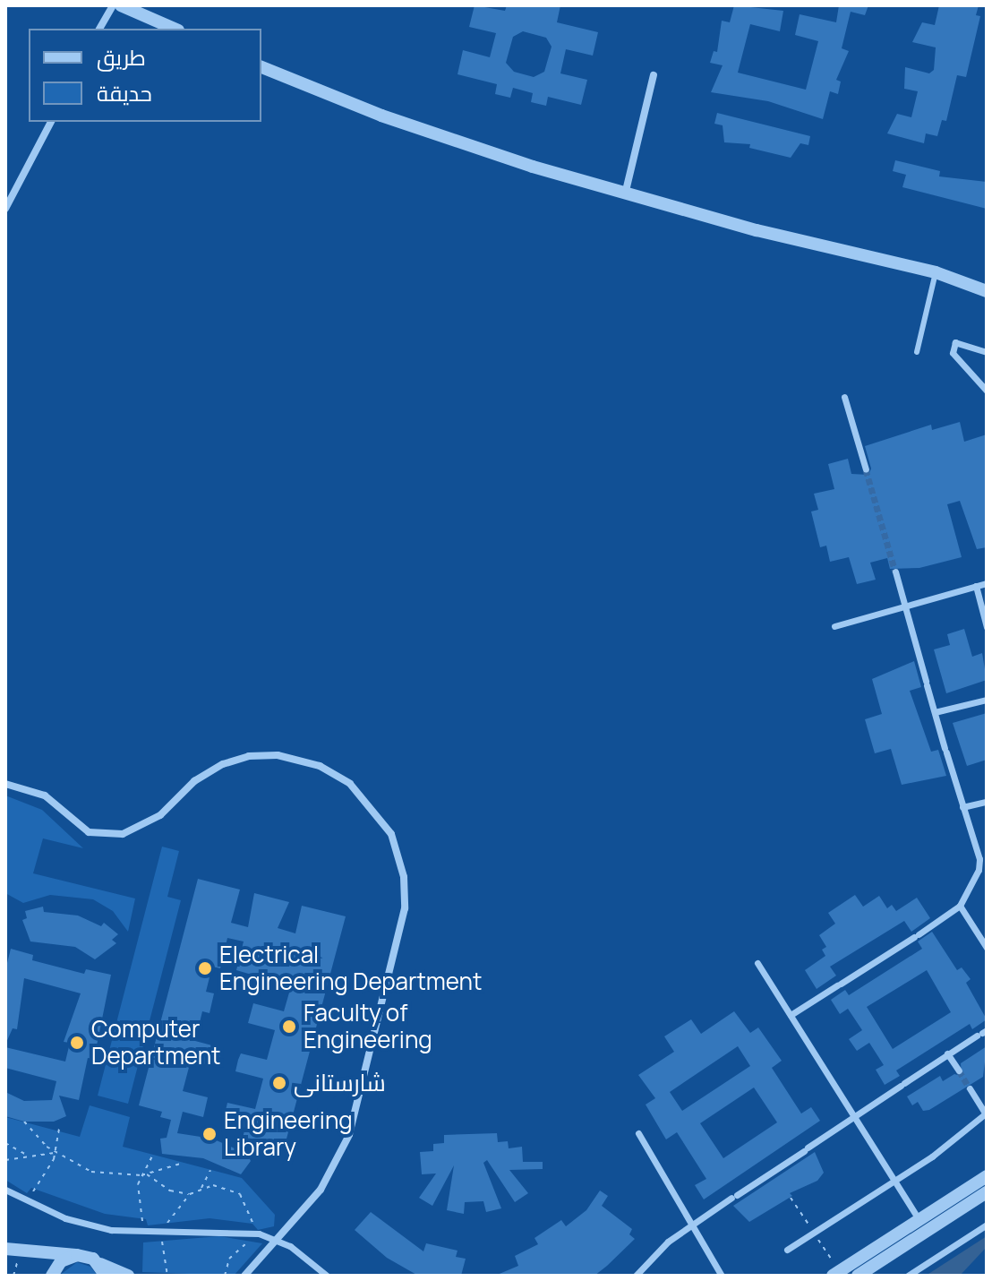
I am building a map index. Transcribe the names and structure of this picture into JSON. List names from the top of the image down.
{
  "places": [
    "Electrical Engineering Department",
    "Faculty of Engineering",
    "Computer Department",
    "شارستانی",
    "Engineering Library"
  ],
  "legend": ["طريق", "حديقة"]
}
